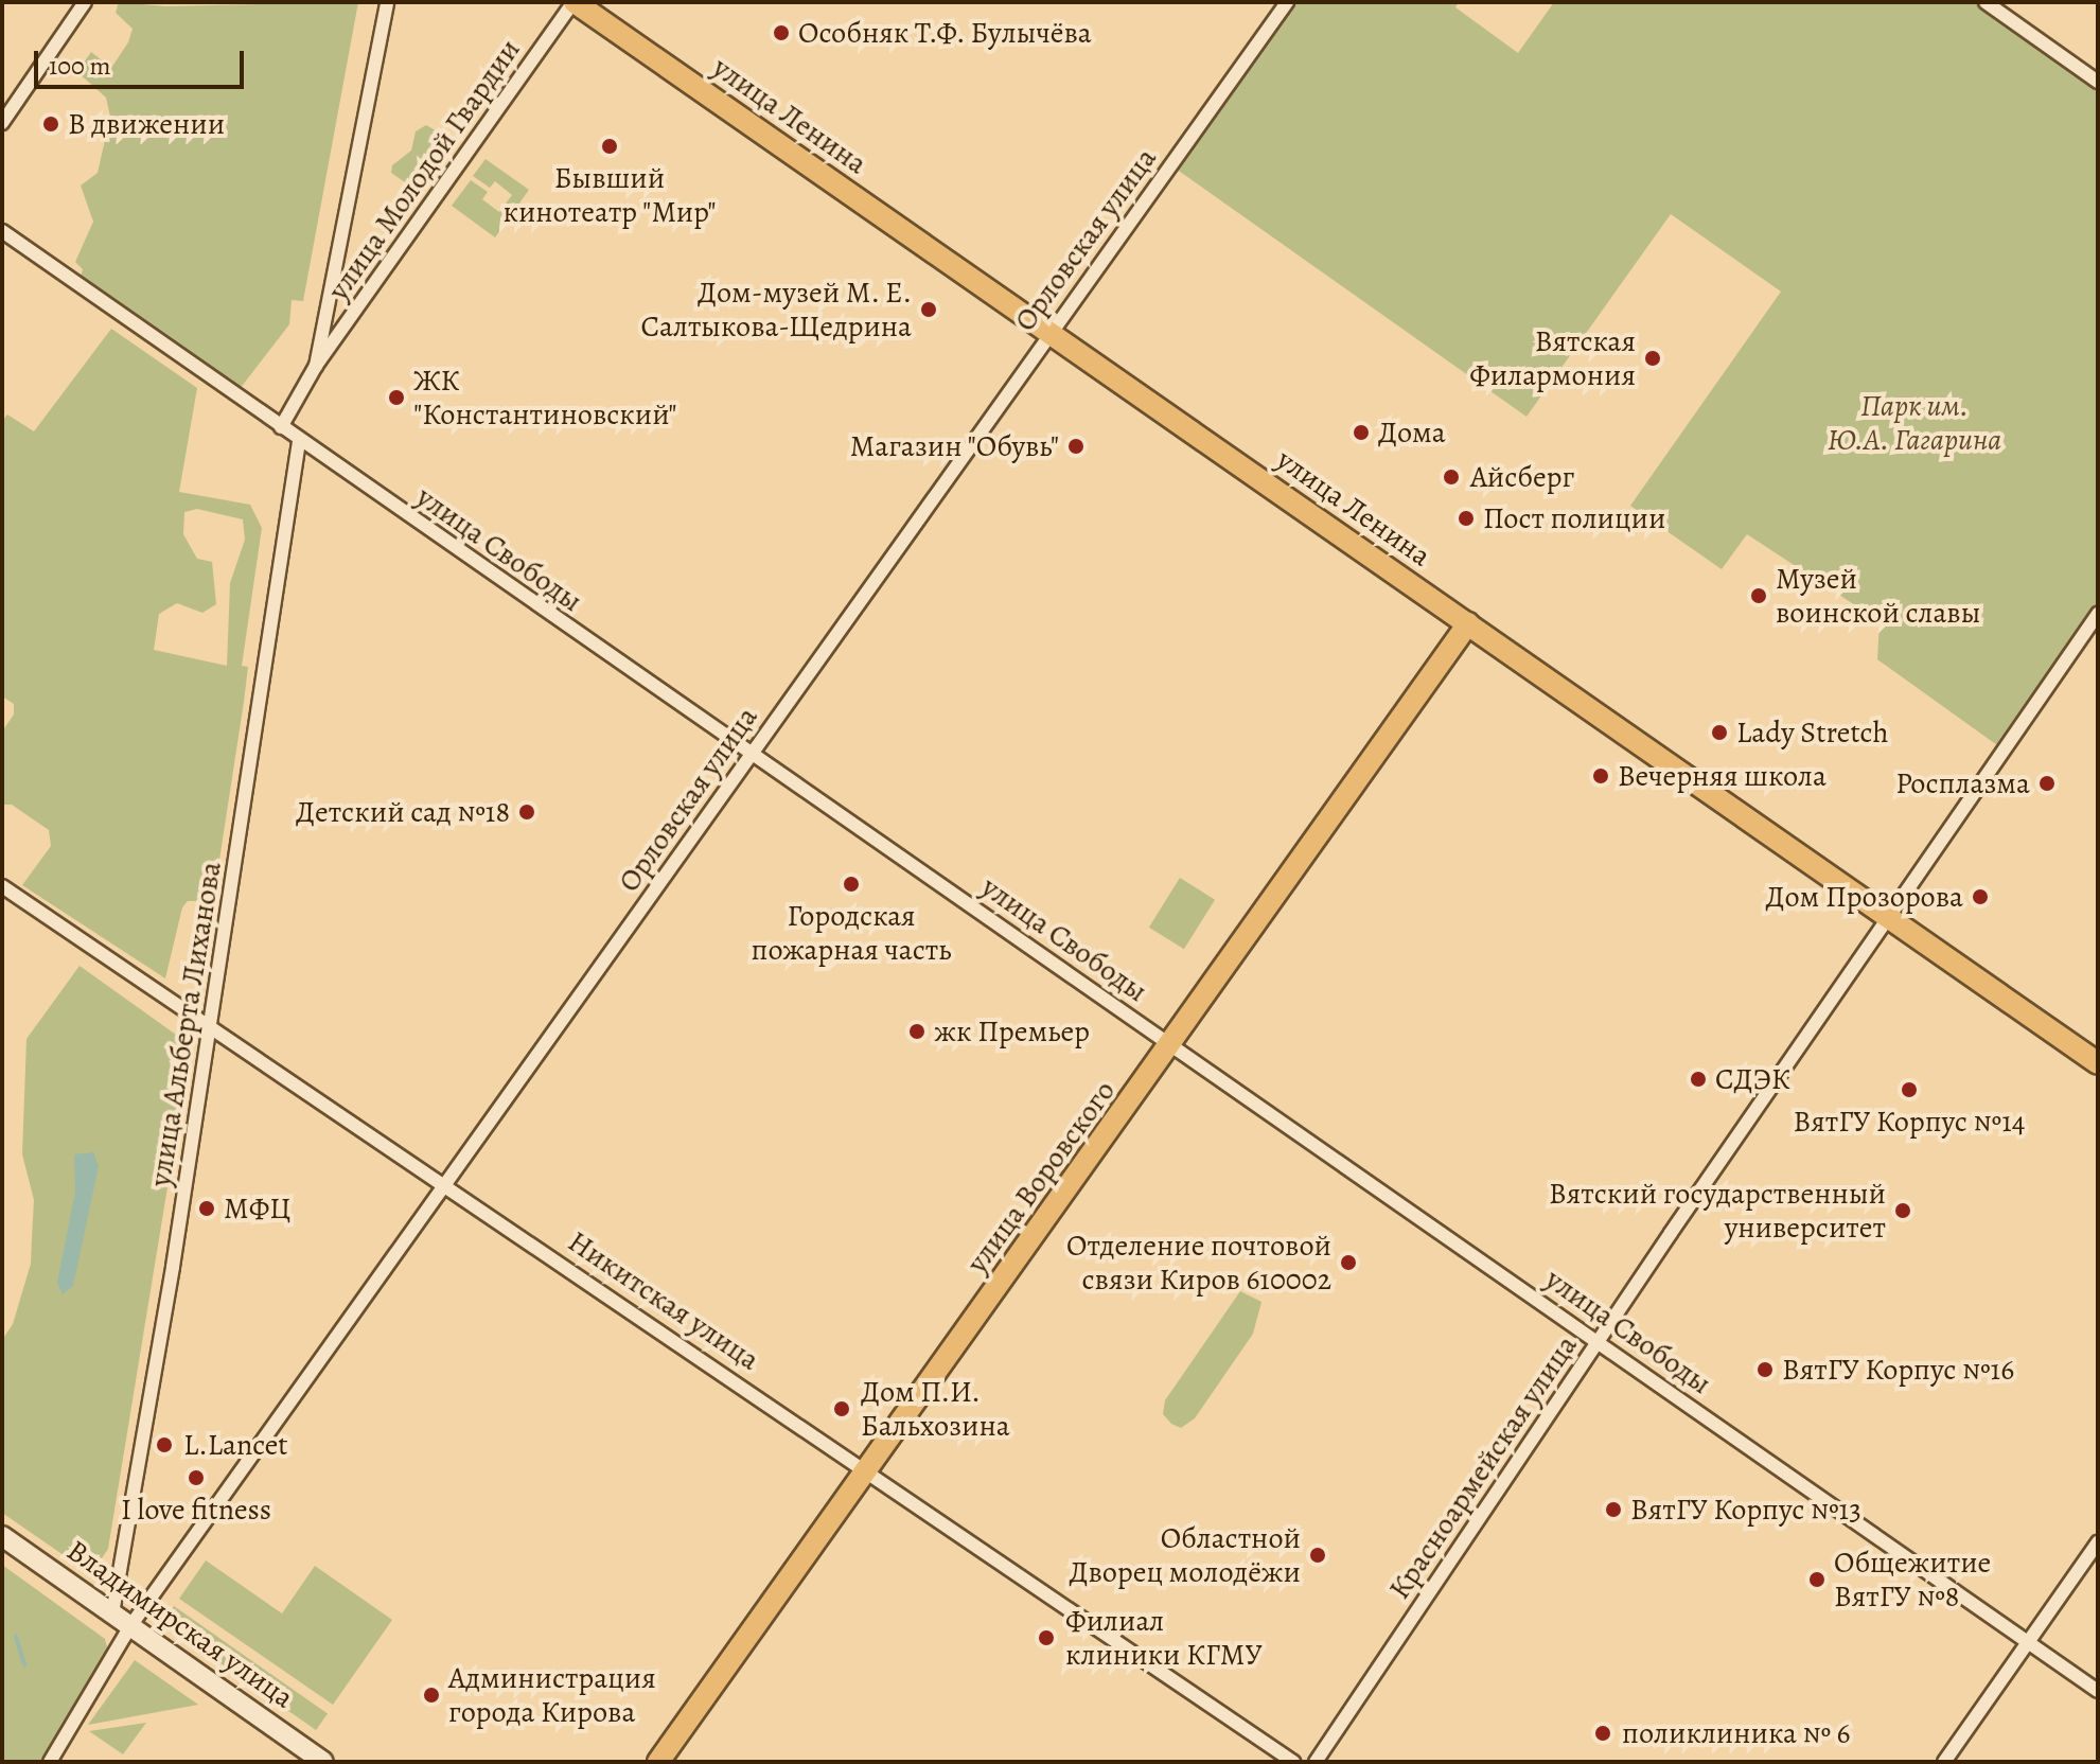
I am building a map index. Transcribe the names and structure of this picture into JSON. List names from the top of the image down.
{
  "streets": {
    "main road": ["улица Ленина", "улица Воровского", "Владимирская улица"],
    "street": [
      "улица Молодой Гвардии",
      "Орловская улица",
      "улица Свободы",
      "улица Альберта Лиханова",
      "Никитская улица",
      "Красноармейская улица"
    ]
  },
  "crossings": [
    ["улица Ленина", "улица Молодой Гвардии"],
    ["улица Ленина", "Орловская улица"],
    ["улица Ленина", "улица Воровского"],
    ["улица Ленина", "Красноармейская улица"],
    ["Орловская улица", "улица Свободы"],
    ["Орловская улица", "Никитская улица"],
    ["Орловская улица", "Владимирская улица"],
    ["улица Свободы", "улица Альберта Лиханова"],
    ["улица Свободы", "улица Воровского"],
    ["улица Свободы", "Красноармейская улица"],
    ["улица Альберта Лиханова", "Никитская улица"],
    ["улица Альберта Лиханова", "Владимирская улица"],
    ["улица Воровского", "Никитская улица"]
  ],
  "parks": ["Парк им. Ю.А. Гагарина"],
  "places": [
    "Особняк Т.Ф. Булычёва",
    "В движении",
    "Бывший кинотеатр \"Мир\"",
    "Дом-музей М. Е. Салтыкова-Щедрина",
    "Вятская Филармония",
    "ЖК \"Константиновский\"",
    "Дома",
    "Магазин \"Обувь\"",
    "Айсберг",
    "Пост полиции",
    "Музей воинской славы",
    "Lady Stretch",
    "Вечерняя школа",
    "Росплазма",
    "Детский сад №18",
    "Городская пожарная часть",
    "Дом Прозорова",
    "жк Премьер",
    "СДЭК",
    "ВятГУ Корпус №14",
    "МФЦ",
    "Вятский государственный университет",
    "Отделение почтовой связи Киров 610002",
    "ВятГУ Корпус №16",
    "Дом П.И. Бальхозина",
    "L.Lancet",
    "I love fitness",
    "ВятГУ Корпус №13",
    "Областной Дворец молодёжи",
    "Общежитие ВятГУ №8",
    "Филиал клиники КГМУ",
    "Администрация города Кирова",
    "поликлиника № 6"
  ],
  "scale_bar": "100 m"
}
